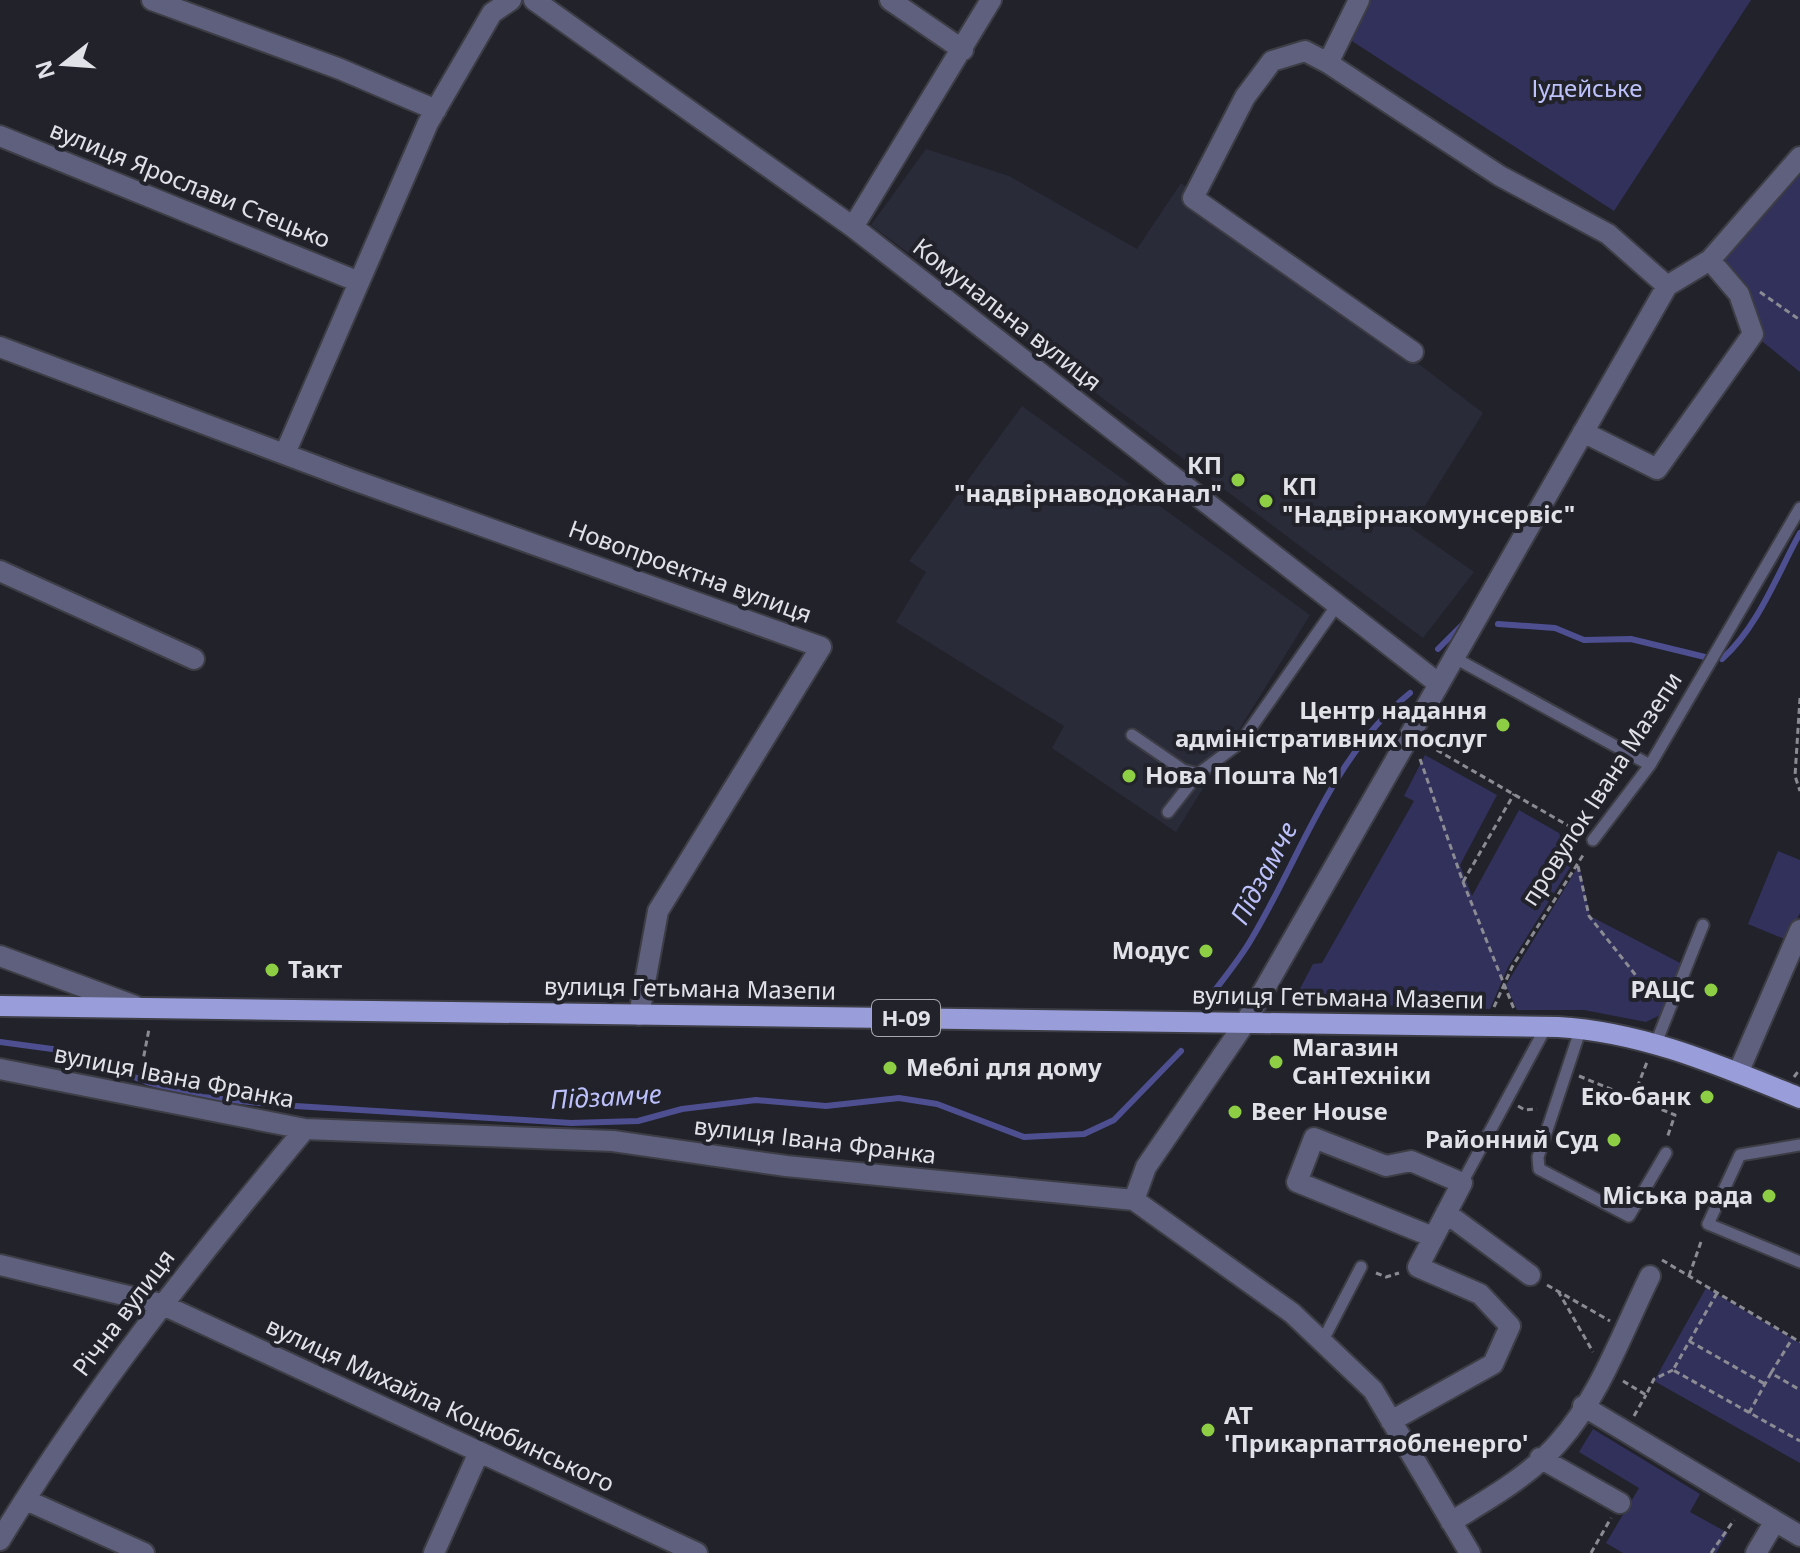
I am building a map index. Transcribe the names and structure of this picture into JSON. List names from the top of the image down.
{
  "streets": {
    "main road": ["вулиця Гетьмана Мазепи", "Н-09"],
    "street": [
      "вулиця Ярослави Стецько",
      "Комунальна вулиця",
      "Новопроектна вулиця",
      "вулиця Івана Франка",
      "Річна вулиця",
      "вулиця Михайла Коцюбинського"
    ],
    "lane": ["провулок Івана Мазепи"]
  },
  "crossings": [
    ["Новопроектна вулиця", "вулиця Гетьмана Мазепи"],
    ["вулиця Івана Франка", "Річна вулиця"],
    ["Річна вулиця", "вулиця Михайла Коцюбинського"]
  ],
  "water": ["Підзамче"],
  "parks": ["Іудейське"],
  "places": [
    "КП \"надвірнаводоканал\"",
    "КП \"Надвірнакомунсервіс\"",
    "Центр надання адміністративних послуг",
    "Нова Пошта №1",
    "Модус",
    "Такт",
    "РАЦС",
    "Магазин СанТехніки",
    "Меблі для дому",
    "Еко-банк",
    "Beer House",
    "Районний Суд",
    "Міська рада",
    "АТ 'Прикарпаттяобленерго'"
  ],
  "north": "left"
}
